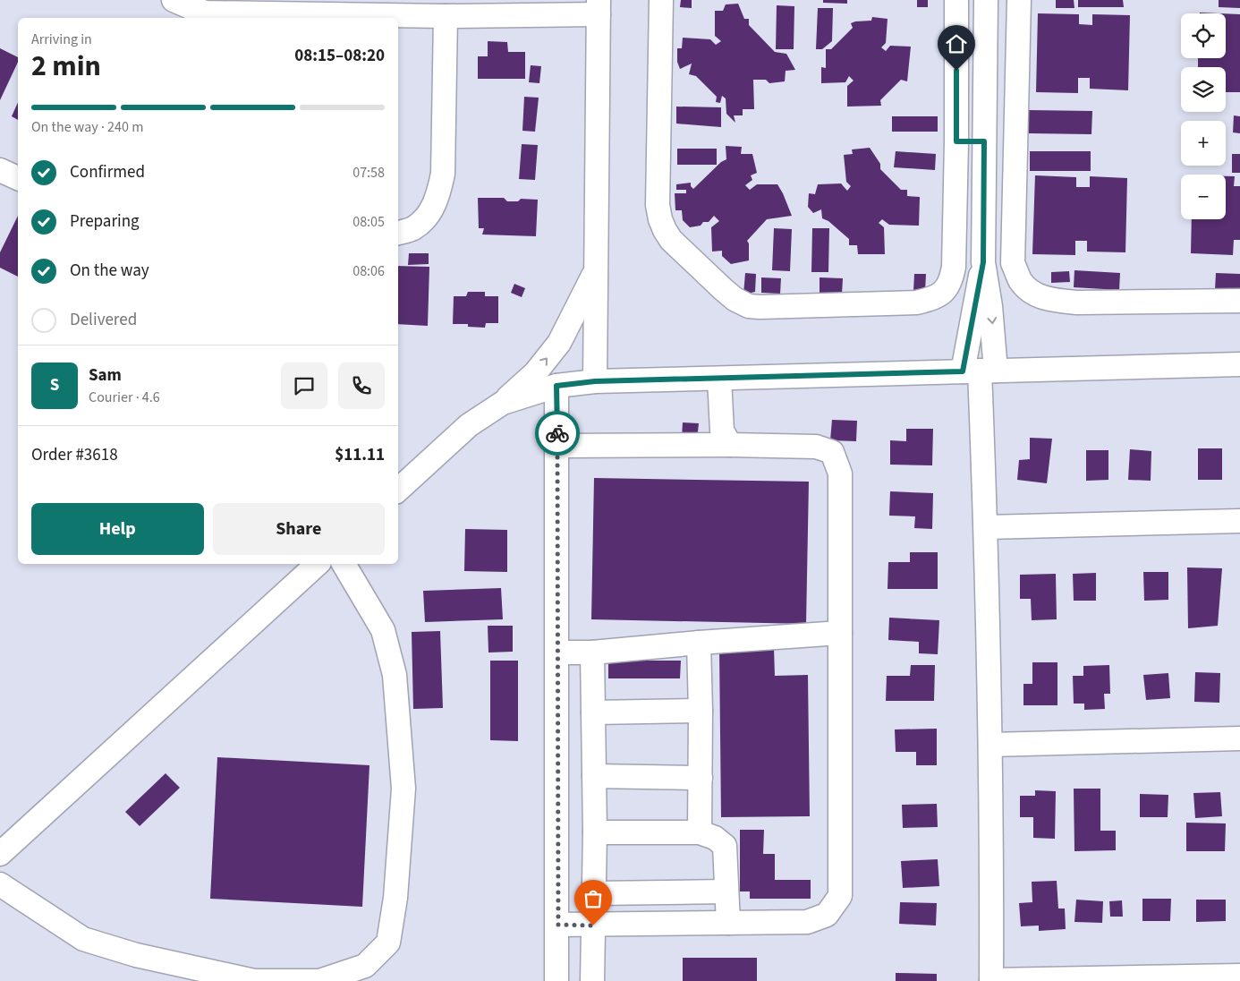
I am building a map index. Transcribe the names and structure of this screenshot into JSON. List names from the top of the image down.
{
  "page": {
    "map_buttons": ["+", "−"],
    "heading": ["2 min", "Arriving in", "08:15–08:20"],
    "panel": [
      "Sam",
      "Courier · 4.6",
      "Order #3618",
      "$11.11"
    ],
    "bar": "On the way · 240 m",
    "list": [
      ["Confirmed", "07:58"],
      ["Preparing", "08:05"],
      ["On the way", "08:06"],
      "Delivered"
    ],
    "round": "S",
    "buttons": ["Help", "Share"]
  }
}
